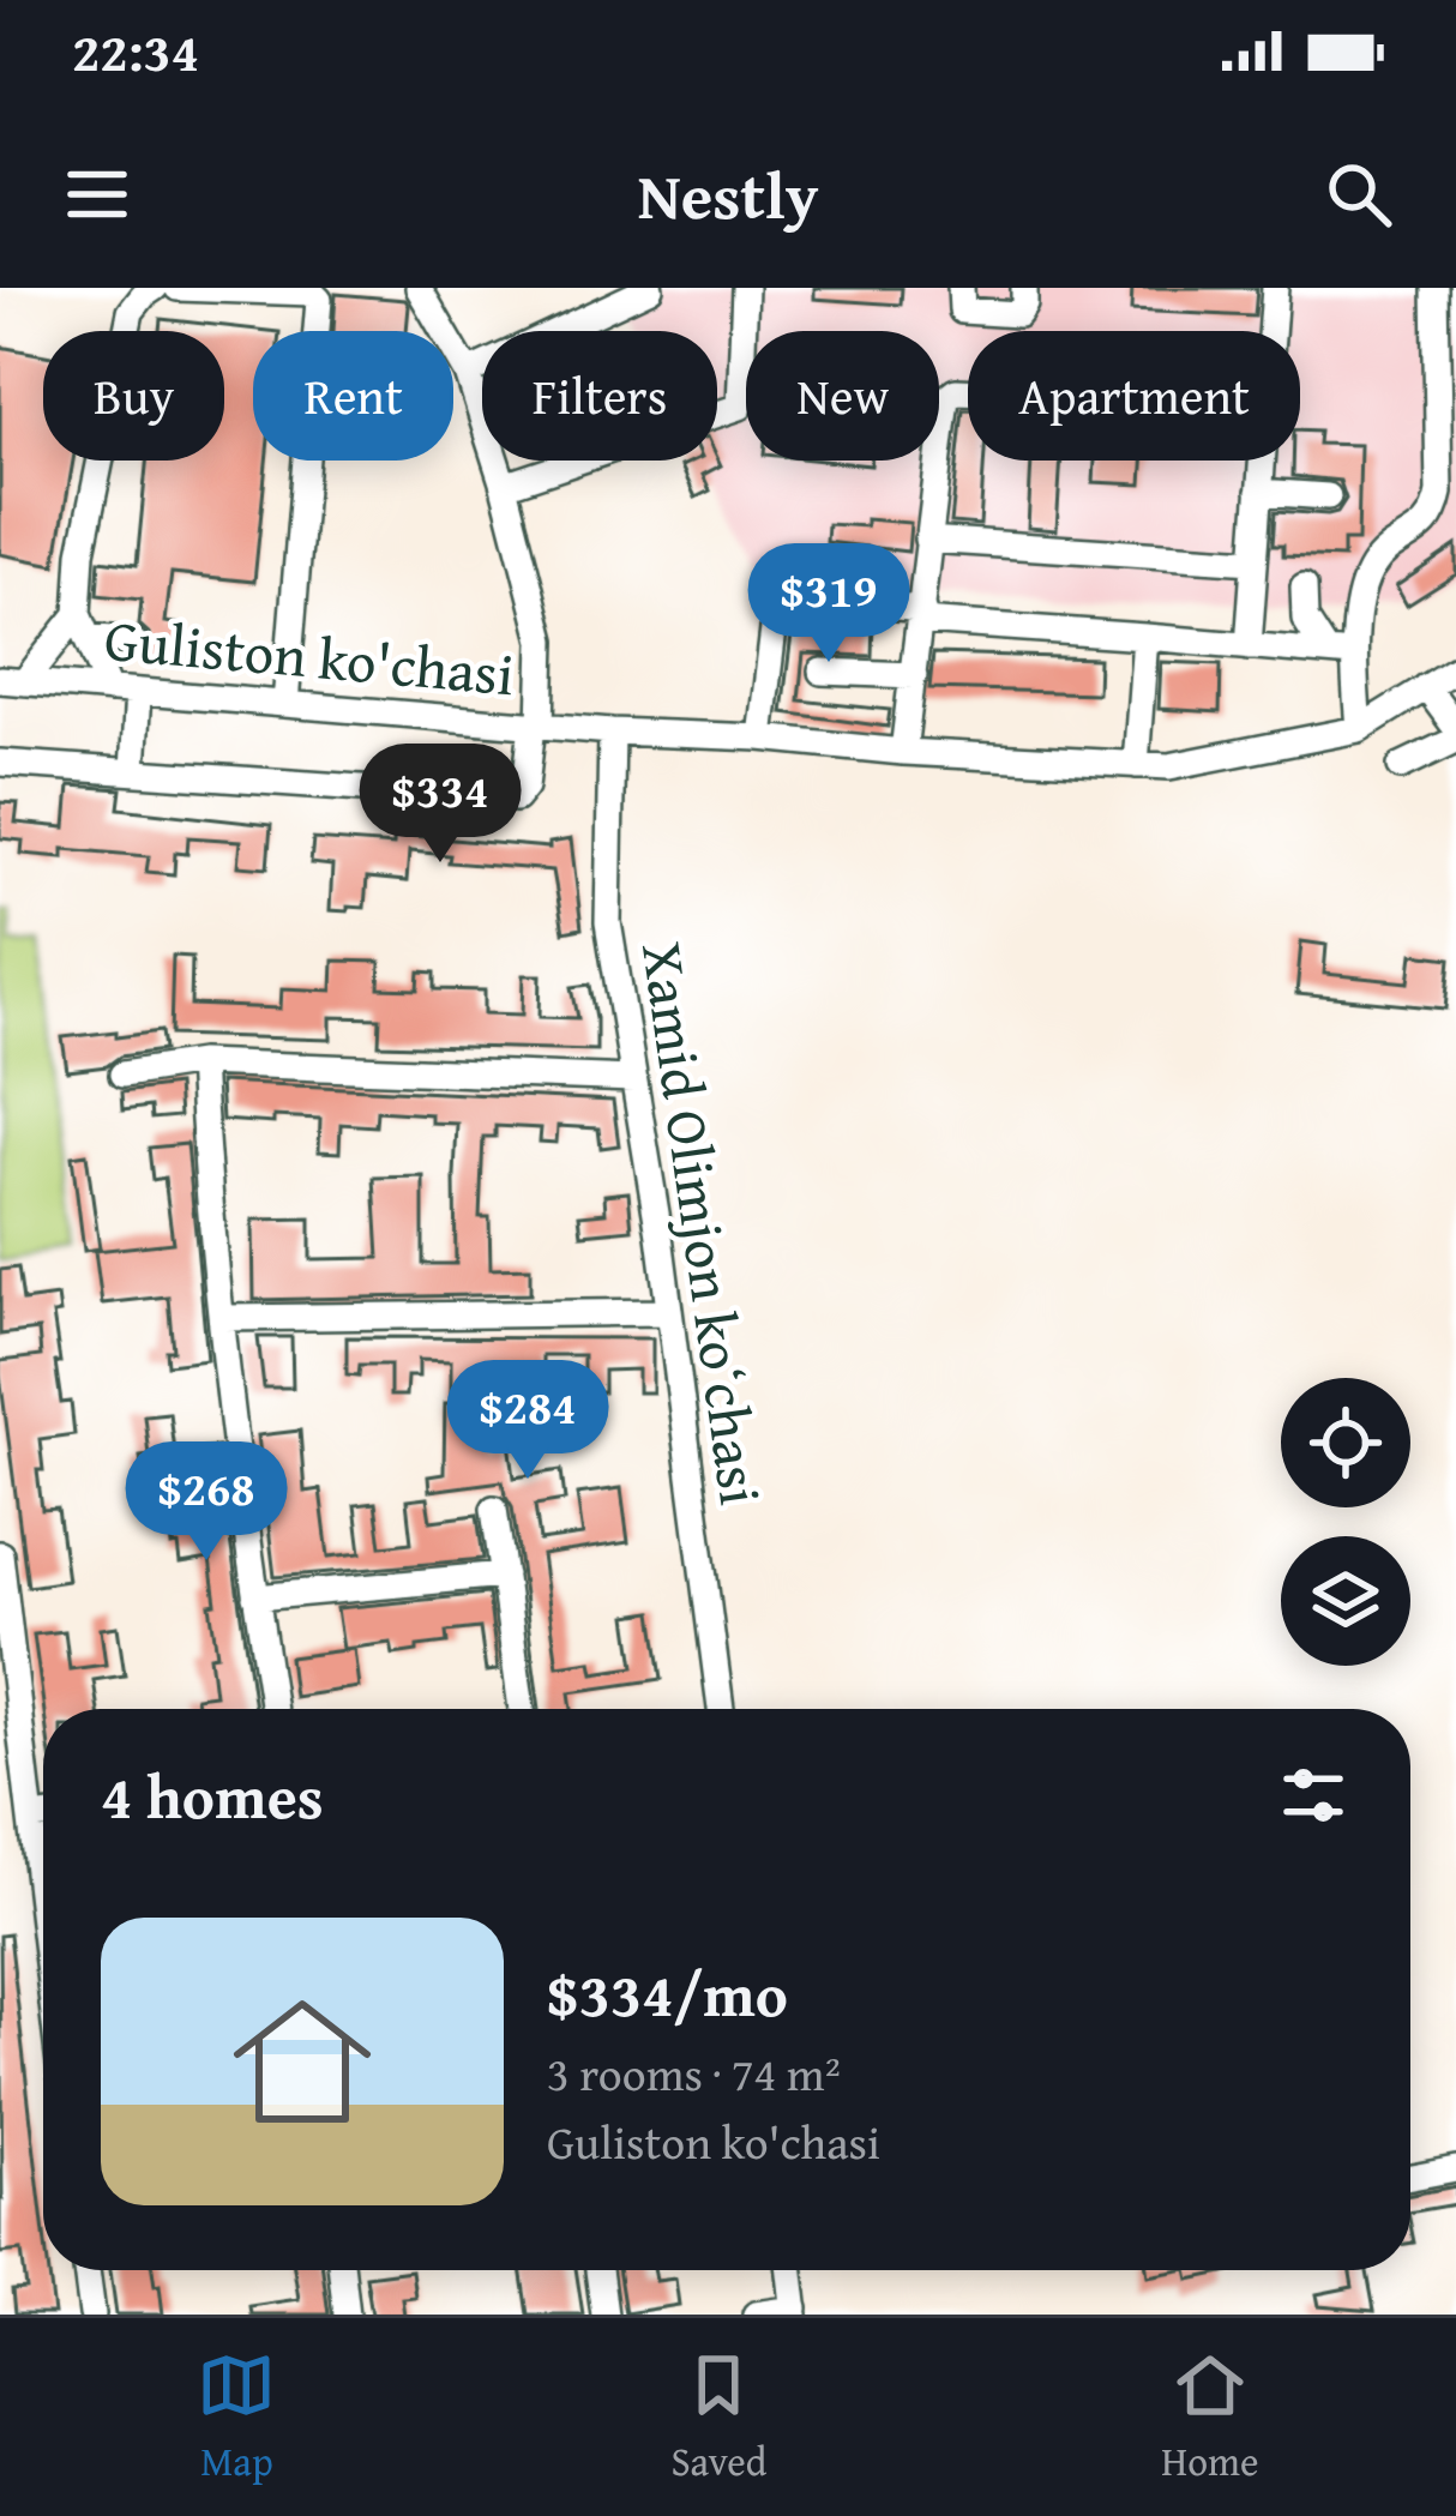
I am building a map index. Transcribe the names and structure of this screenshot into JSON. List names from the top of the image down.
{
  "streets": {
    "street": ["Guliston ko'chasi", "Xamid Olimjon koʻchasi"]
  },
  "crossings": [
    ["Guliston ko'chasi", "Xamid Olimjon koʻchasi"]
  ],
  "page": {
    "status": "22:34",
    "header": "Nestly",
    "chip": [
      "Buy",
      "Rent",
      "Filters",
      "New",
      "Apartment"
    ],
    "price": [
      "$319",
      "$334",
      "$284",
      "$268"
    ],
    "heading": "4 homes",
    "list": [
      {
        "name": "$334/mo",
        "note": "3 rooms · 74 m² · Guliston ko'chasi"
      }
    ],
    "tabs": ["Map", "Saved", "Home"]
  }
}
